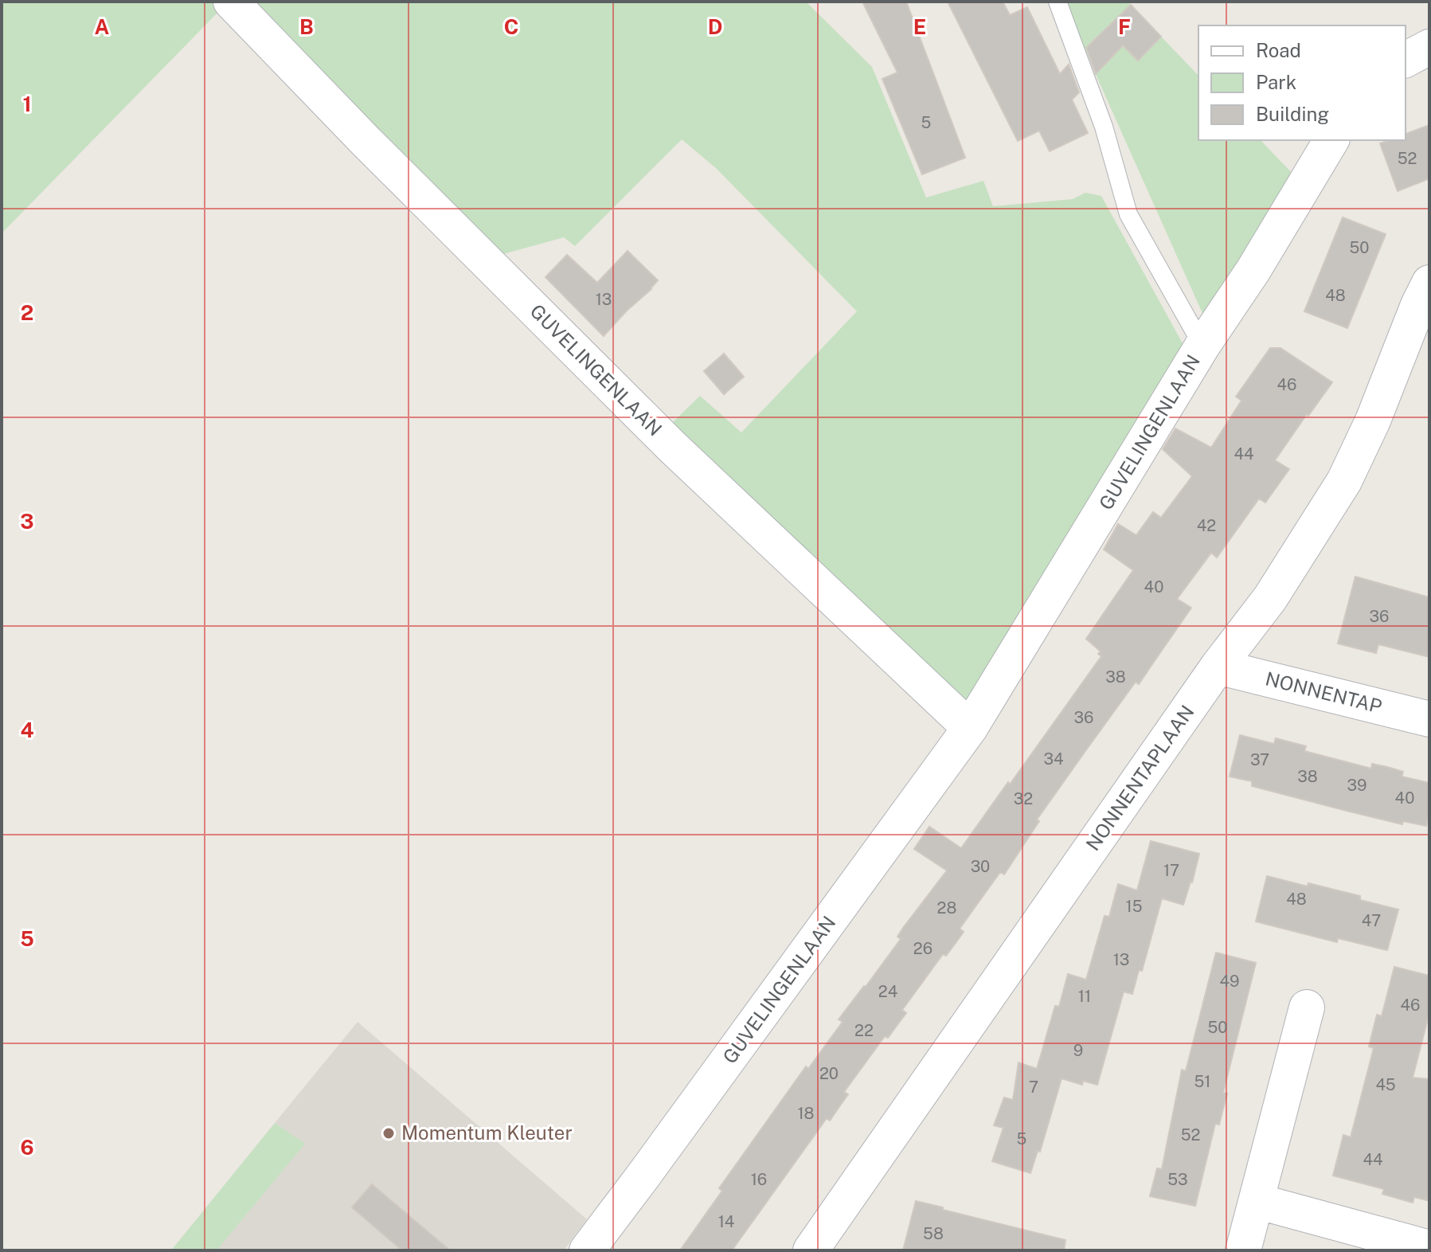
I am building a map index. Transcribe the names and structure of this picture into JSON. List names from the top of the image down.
{
  "streets": {
    "street": ["GUVELINGENLAAN", "NONNENTAP", "NONNENTAPLAAN"]
  },
  "crossings": [
    ["NONNENTAP", "NONNENTAPLAAN"]
  ],
  "places": ["Momentum Kleuter"],
  "house_numbers": [
    "5",
    "52",
    "50",
    "48",
    "13",
    "46",
    "44",
    "42",
    "40",
    "36",
    "38",
    "36",
    "34",
    "37",
    "38",
    "39",
    "40",
    "32",
    "30",
    "17",
    "48",
    "15",
    "28",
    "47",
    "26",
    "13",
    "49",
    "24",
    "11",
    "46",
    "50",
    "22",
    "9",
    "20",
    "51",
    "45",
    "7",
    "18",
    "52",
    "5",
    "44",
    "16",
    "53",
    "14",
    "58"
  ],
  "legend": ["Road", "Park", "Building"],
  "grid": {
    "columns": [
      "A",
      "B",
      "C",
      "D",
      "E",
      "F"
    ],
    "rows": [
      "1",
      "2",
      "3",
      "4",
      "5",
      "6"
    ]
  }
}
